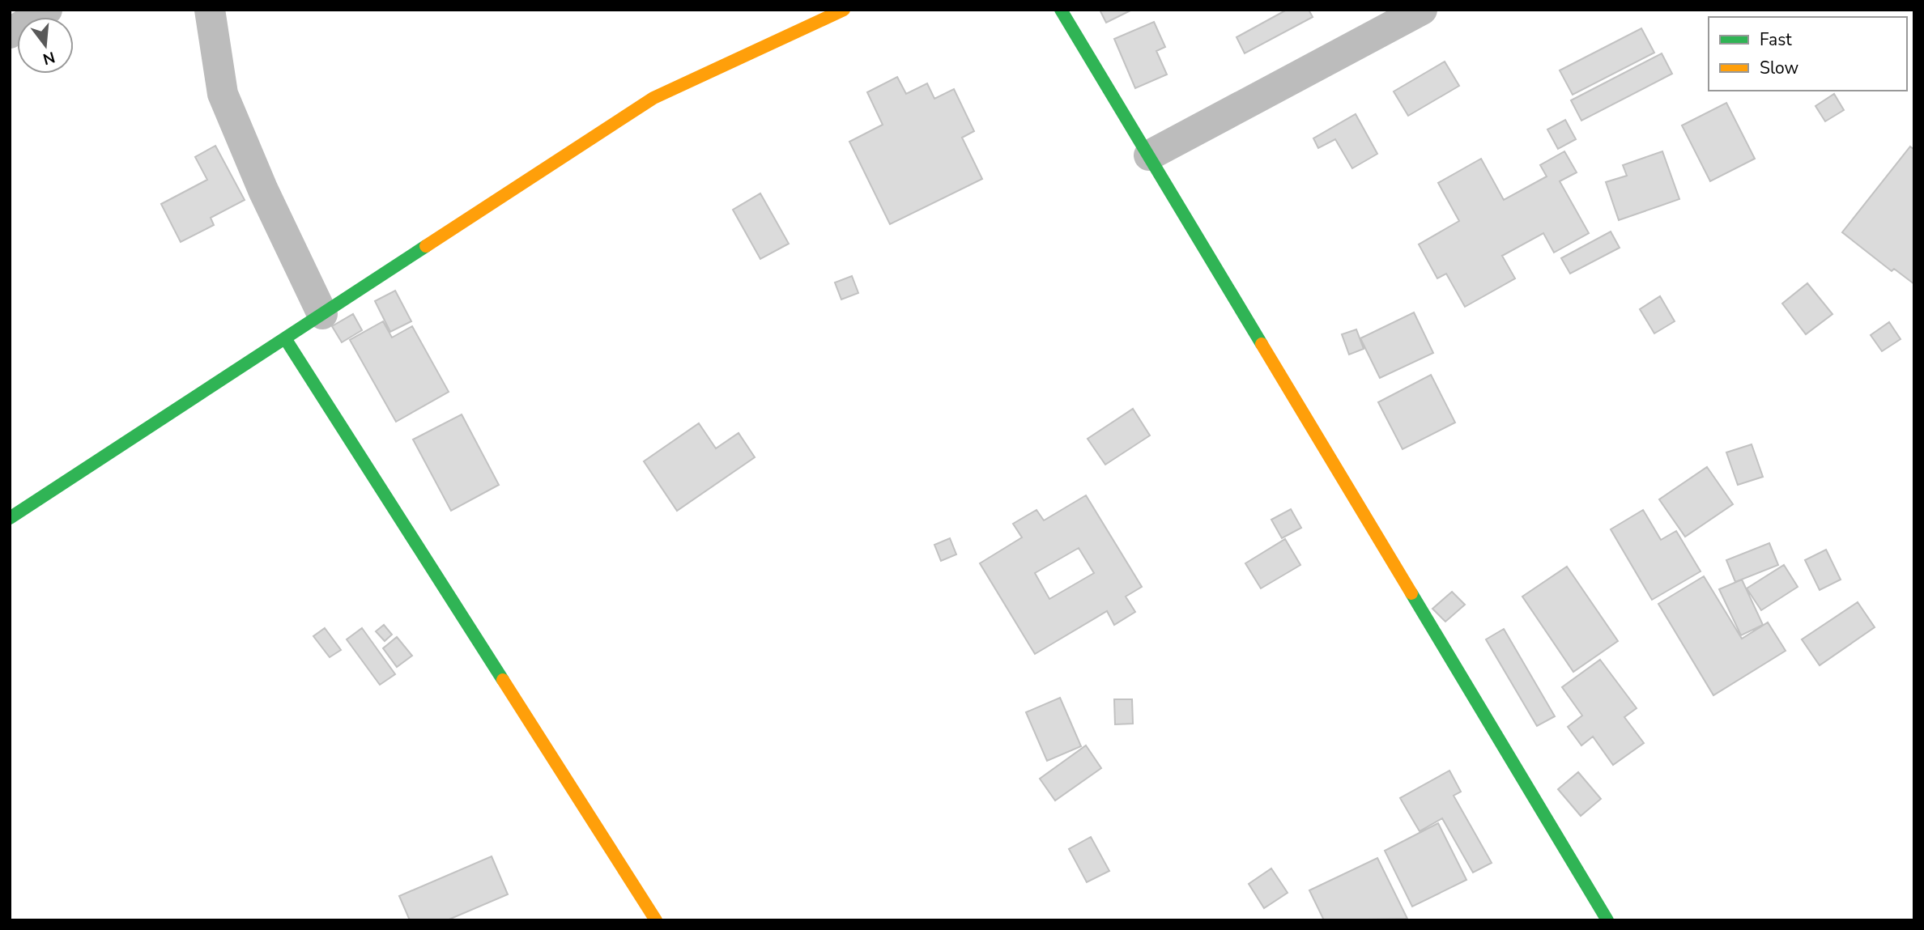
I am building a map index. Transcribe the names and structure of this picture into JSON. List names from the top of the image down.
{
  "legend": ["Fast", "Slow"],
  "north": "bottom"
}
